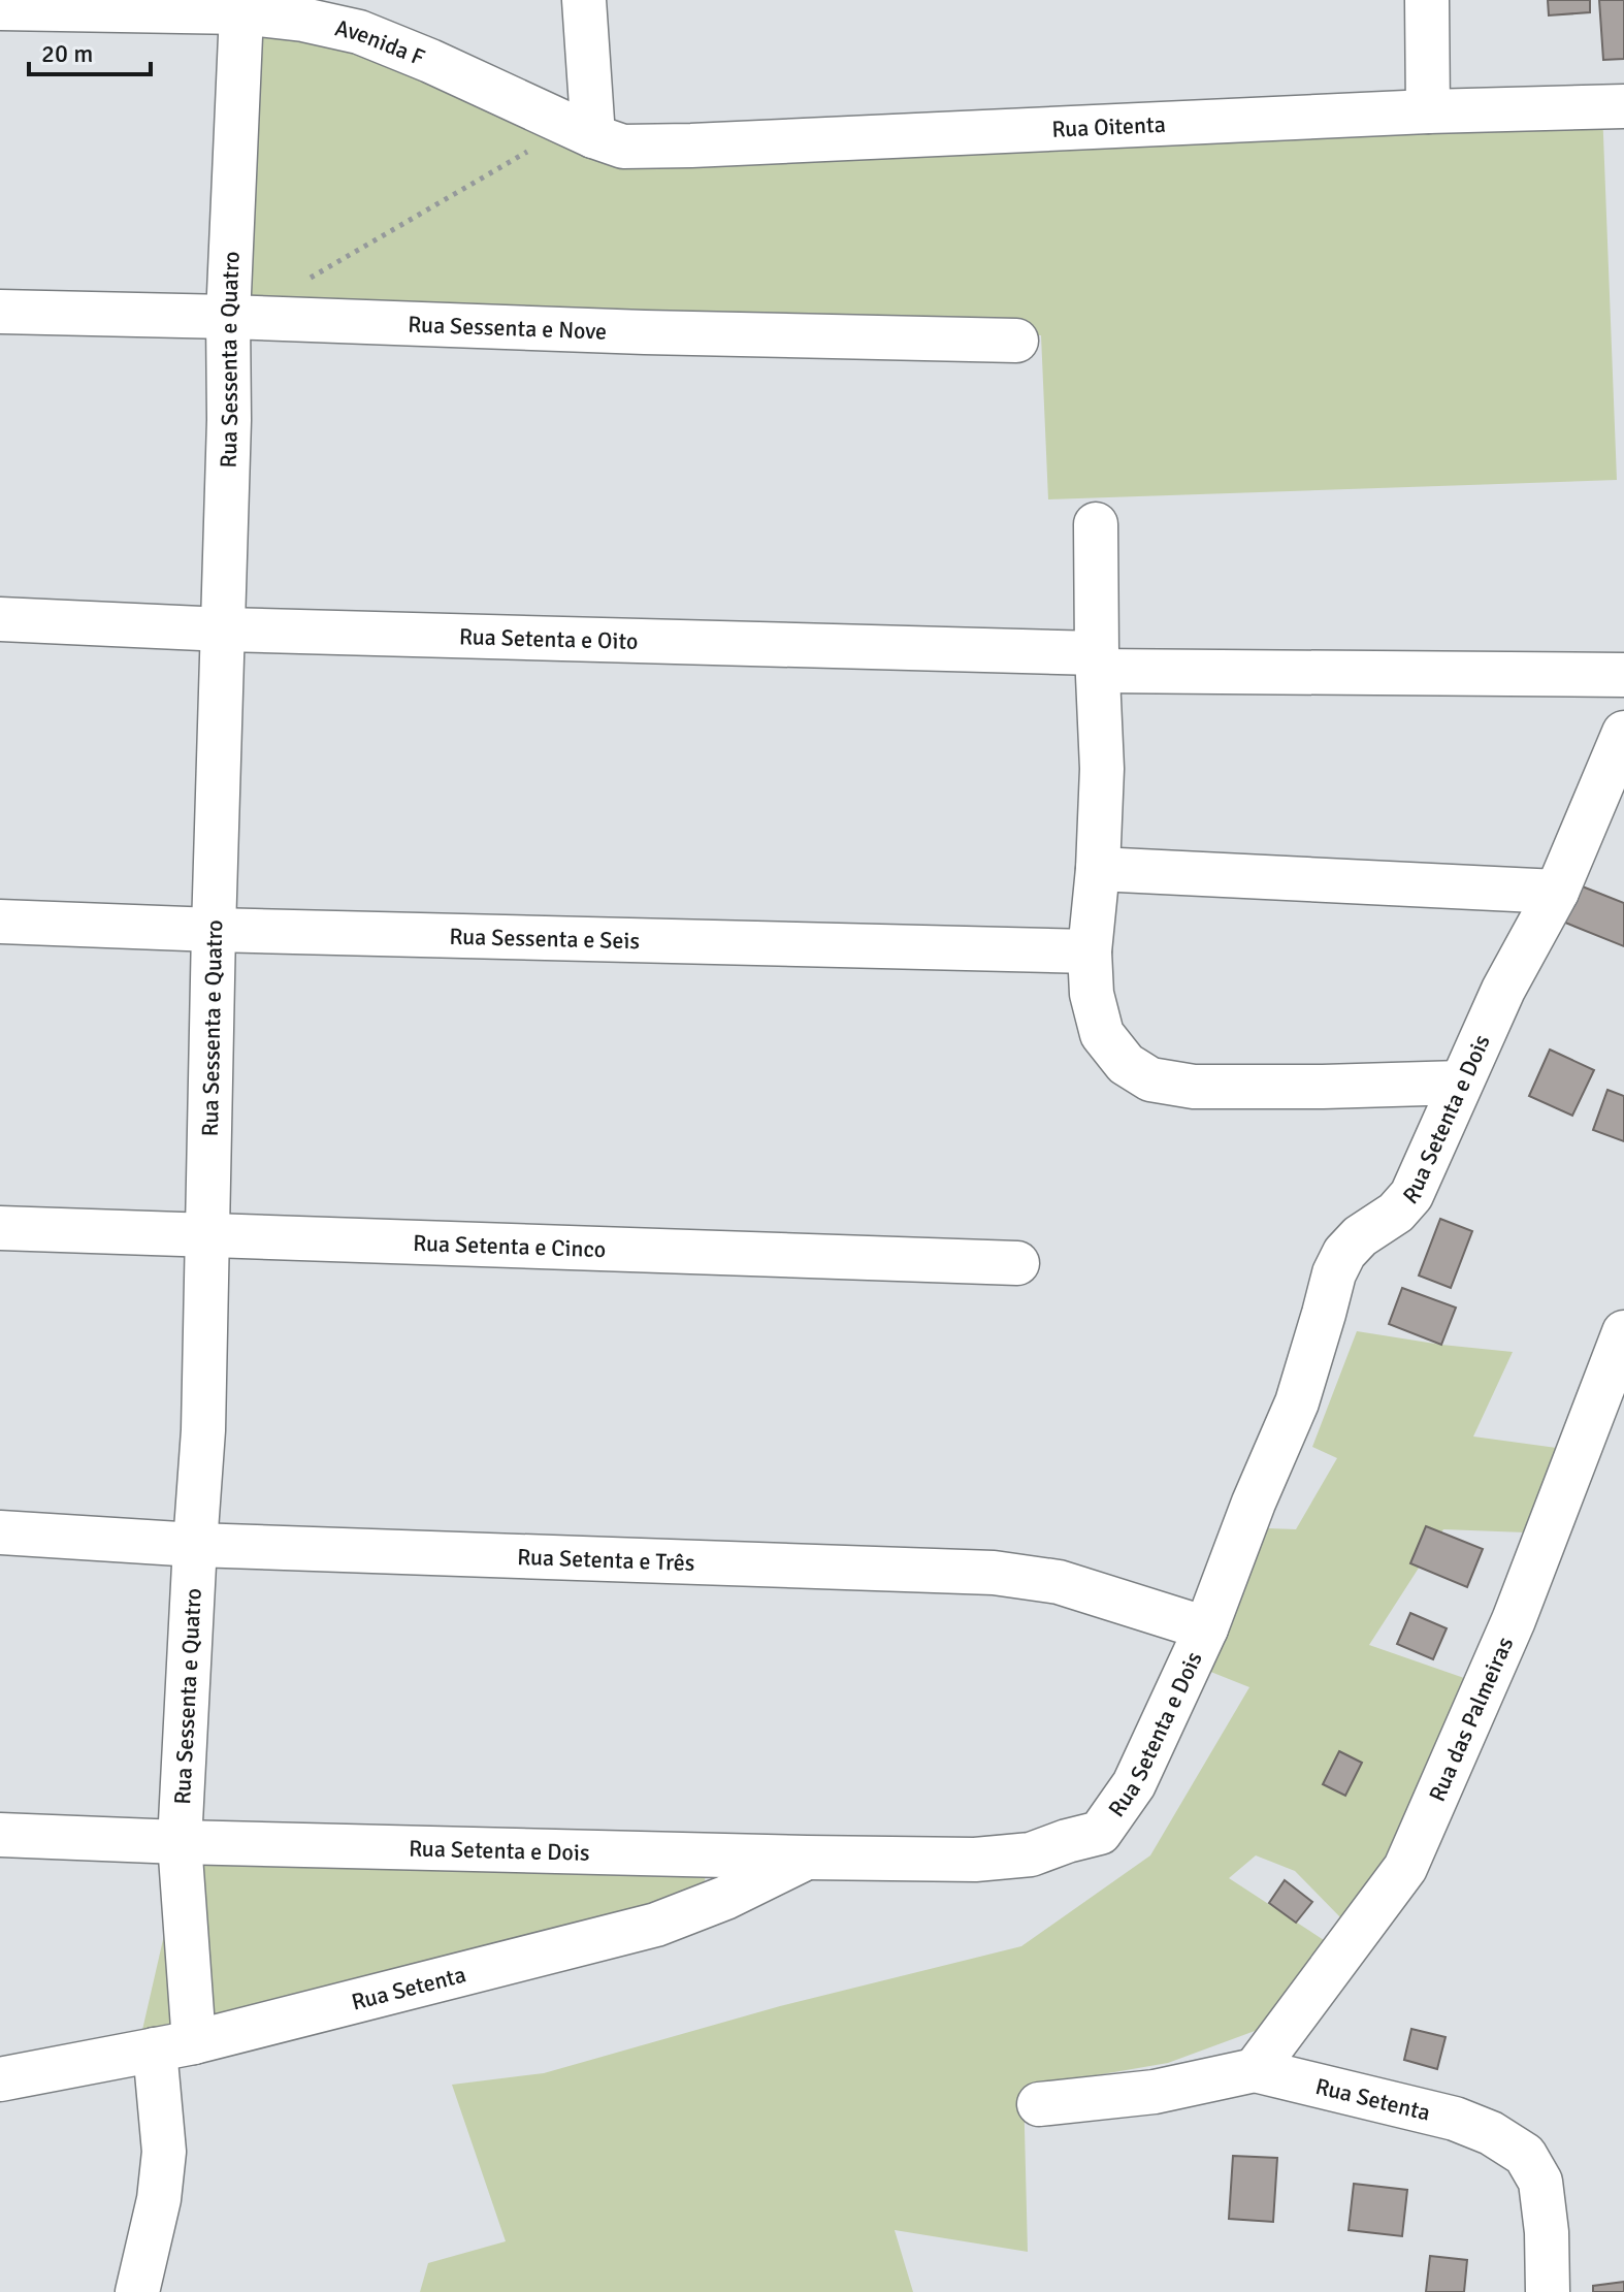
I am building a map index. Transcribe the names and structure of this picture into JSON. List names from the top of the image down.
{
  "streets": {
    "street": [
      "Avenida F",
      "Rua Oitenta",
      "Rua Sessenta e Nove",
      "Rua Sessenta e Quatro",
      "Rua Setenta e Oito",
      "Rua Sessenta e Seis",
      "Rua Setenta e Dois",
      "Rua Setenta e Cinco",
      "Rua Setenta e Três",
      "Rua das Palmeiras",
      "Rua Setenta"
    ]
  },
  "crossings": [
    ["Avenida F", "Rua Oitenta"],
    ["Avenida F", "Rua Sessenta e Quatro"],
    ["Rua Sessenta e Nove", "Rua Sessenta e Quatro"],
    ["Rua Sessenta e Quatro", "Rua Setenta e Oito"],
    ["Rua Sessenta e Quatro", "Rua Sessenta e Seis"],
    ["Rua Sessenta e Quatro", "Rua Setenta e Dois"],
    ["Rua Sessenta e Quatro", "Rua Setenta e Cinco"],
    ["Rua Sessenta e Quatro", "Rua Setenta e Três"],
    ["Rua Sessenta e Quatro", "Rua Setenta"],
    ["Rua Setenta e Dois", "Rua Setenta e Três"],
    ["Rua Setenta e Dois", "Rua Setenta"],
    ["Rua das Palmeiras", "Rua Setenta"]
  ],
  "scale_bar": "20 m"
}
